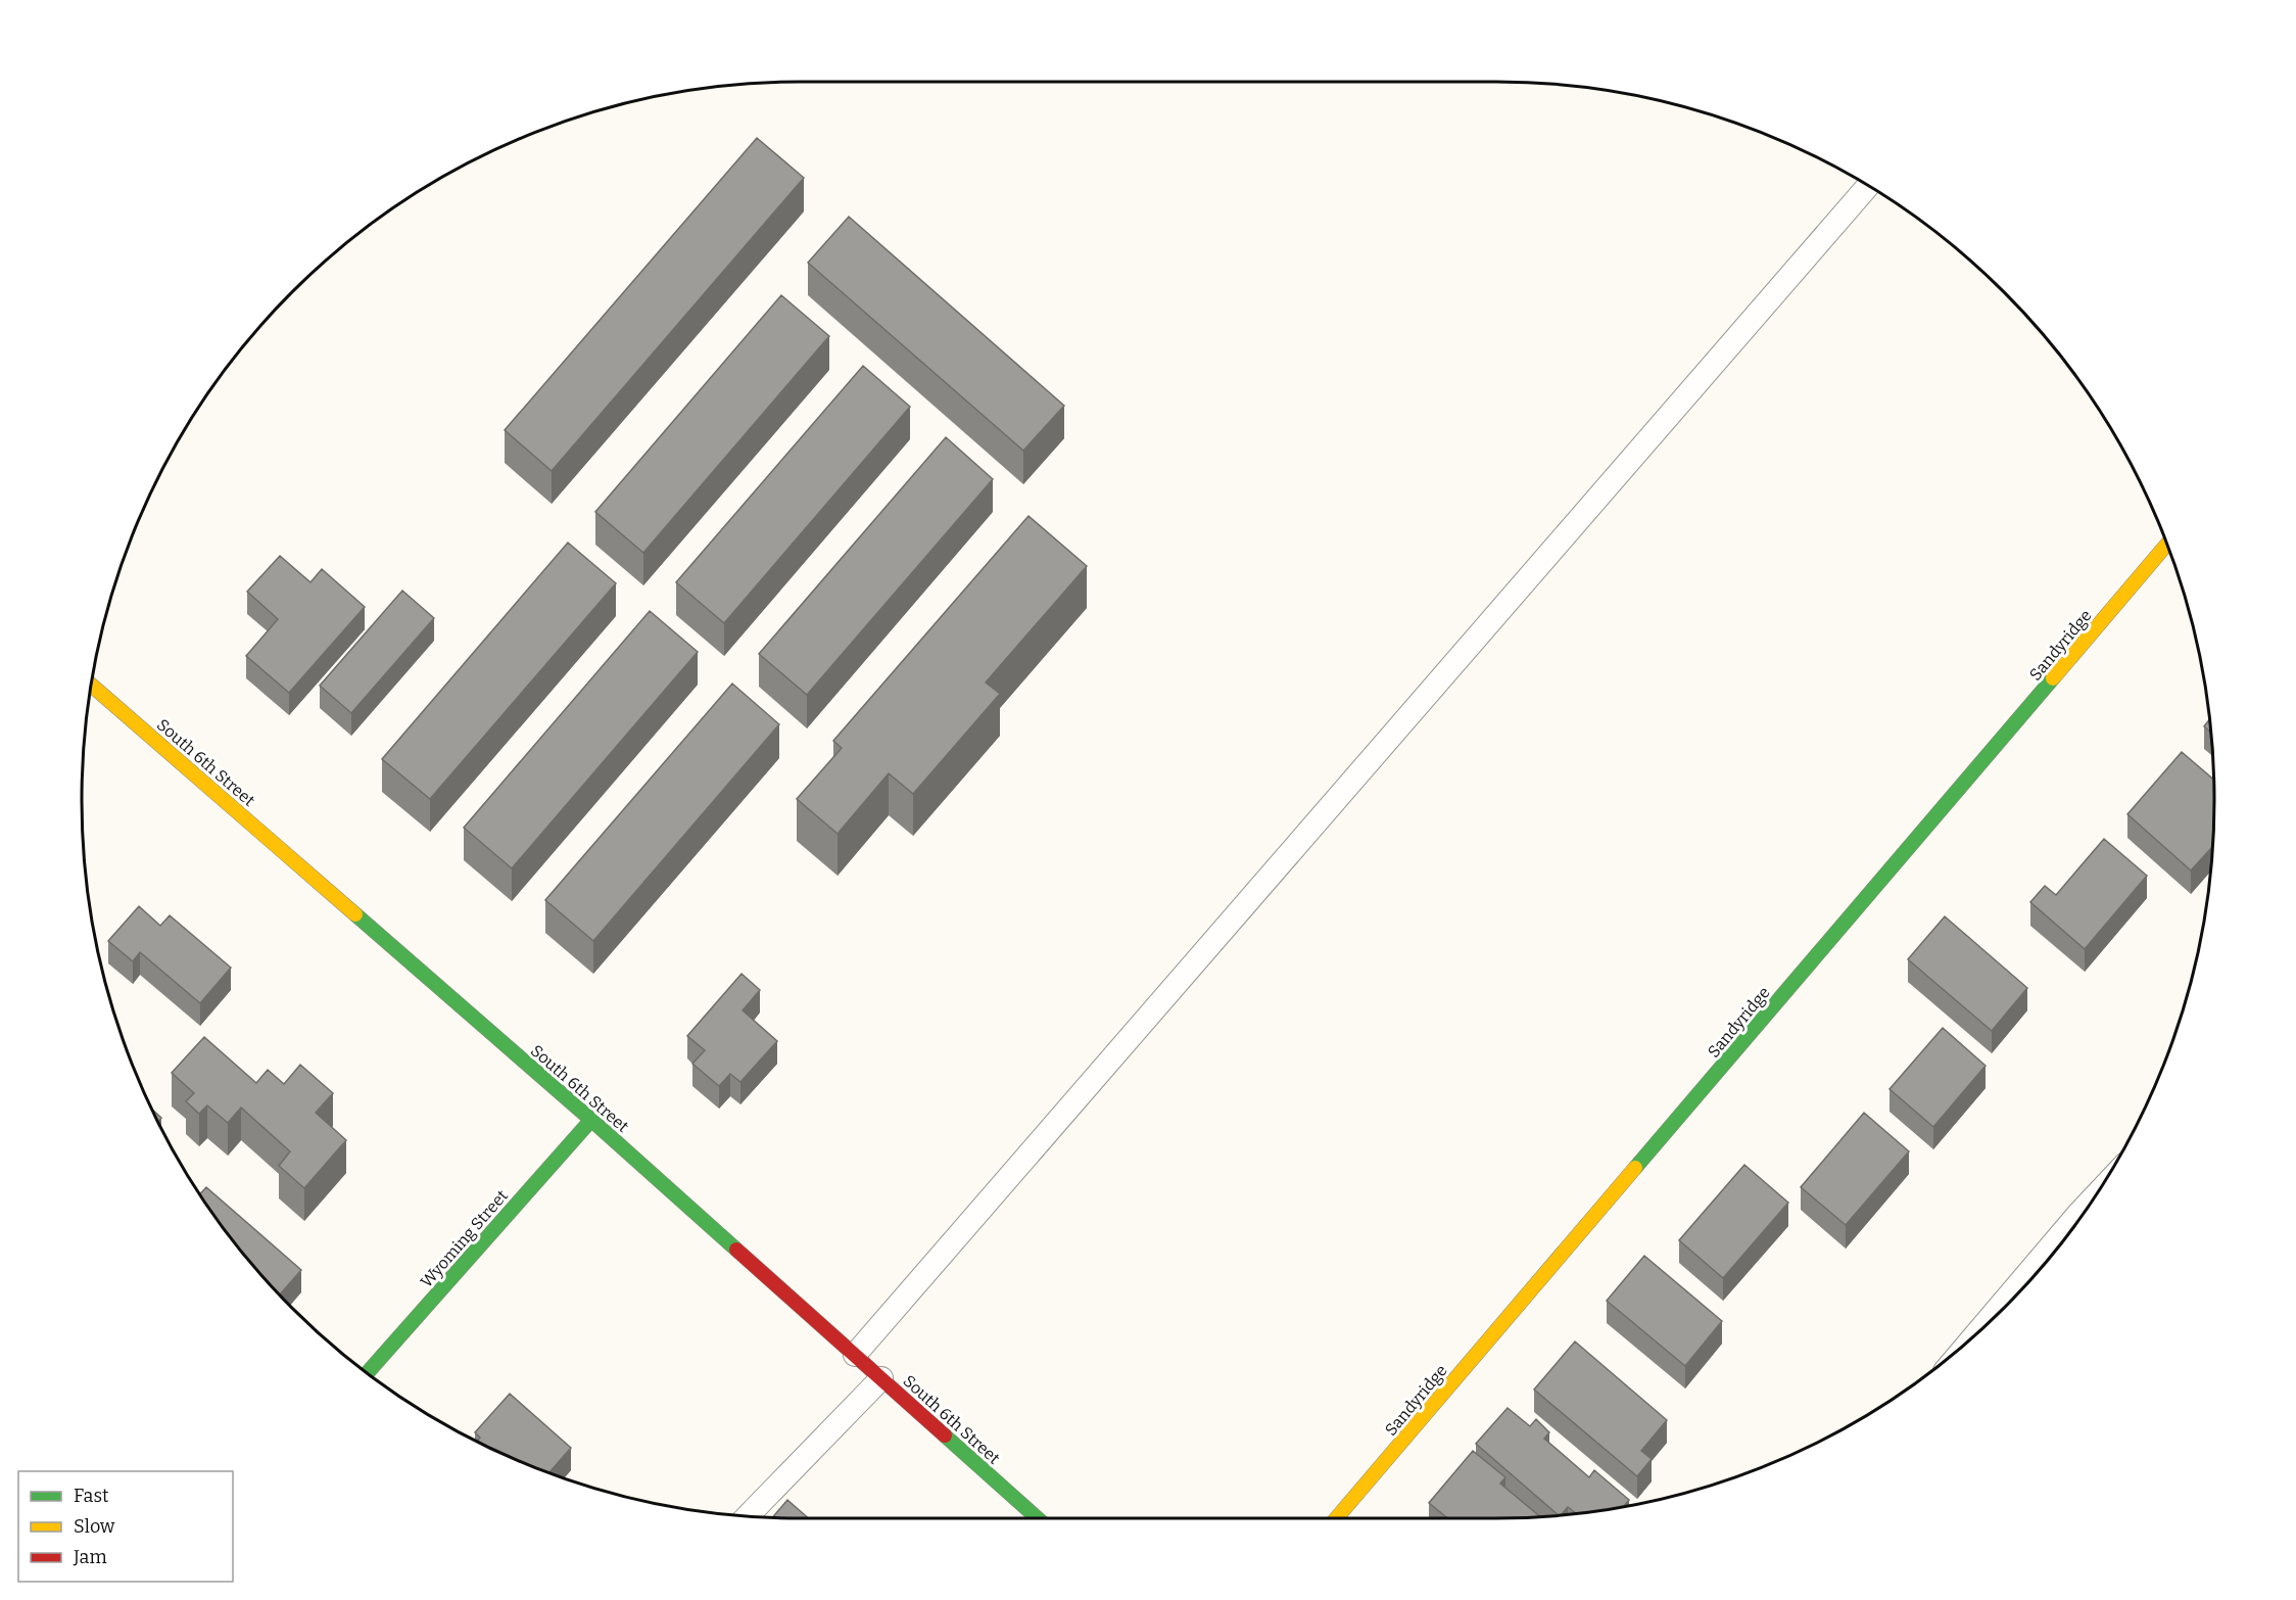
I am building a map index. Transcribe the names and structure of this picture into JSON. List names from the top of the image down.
{
  "streets": {
    "street": ["Sandyridge", "South 6th Street", "Wyoming Street"]
  },
  "crossings": [
    ["South 6th Street", "Wyoming Street"]
  ],
  "legend": ["Fast", "Slow", "Jam"]
}
